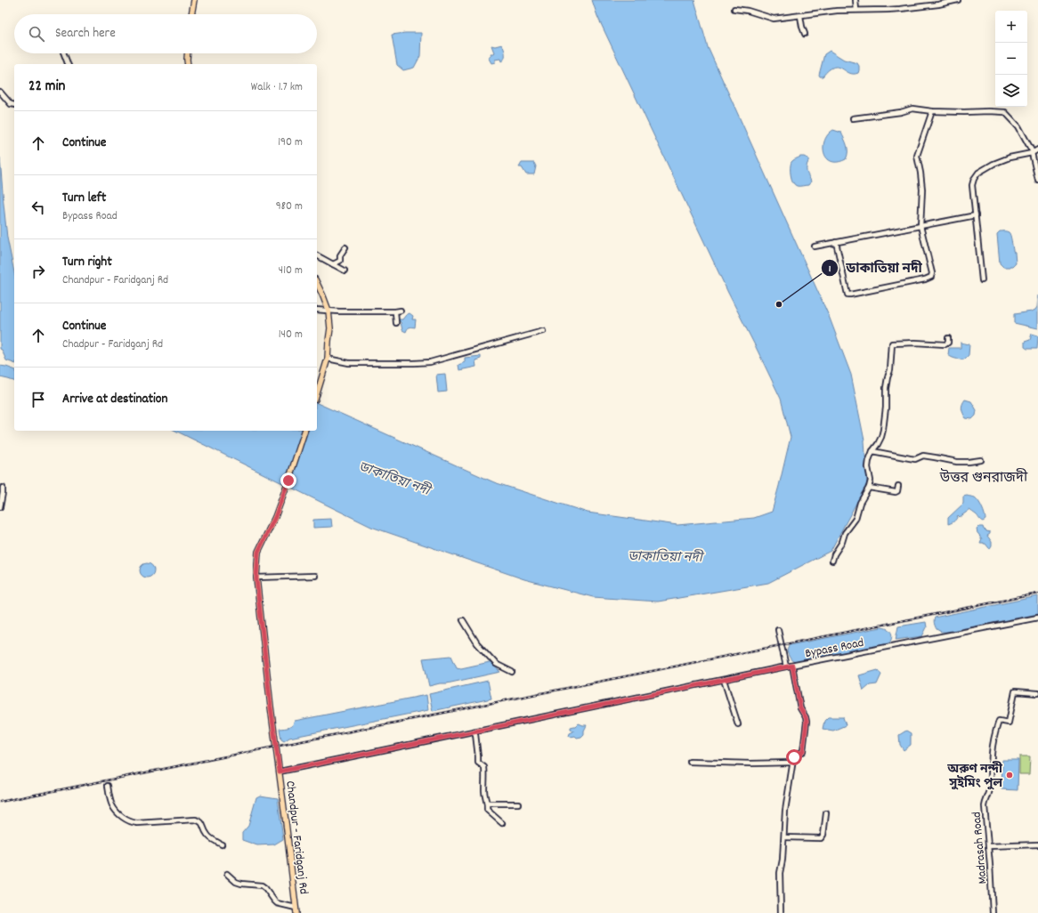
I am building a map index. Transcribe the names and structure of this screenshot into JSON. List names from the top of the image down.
{
  "streets": {
    "main road": ["Chandpur - Faridganj Rd"],
    "street": ["Bypass Road", "Madrasah Road"]
  },
  "crossings": [
    ["Bypass Road", "Chandpur - Faridganj Rd"]
  ],
  "districts": ["উত্তর গুনরাজদী"],
  "water": ["ডাকাতিয়া নদী"],
  "places": ["ডাকাতিয়া নদী", "অরুণ নন্দী সুইমিং পুল"],
  "page": {
    "map_buttons": ["+", "−"],
    "search": "Search here",
    "heading": ["22 min", "Walk · 1.7 km"],
    "list": [
      ["Continue", "190 m"],
      ["Turn left", "Bypass Road", "980 m"],
      ["Turn right", "Chandpur - Faridganj Rd", "410 m"],
      ["Continue", "Chadpur - Faridganj Rd", "140 m"],
      "Arrive at destination"
    ]
  }
}
